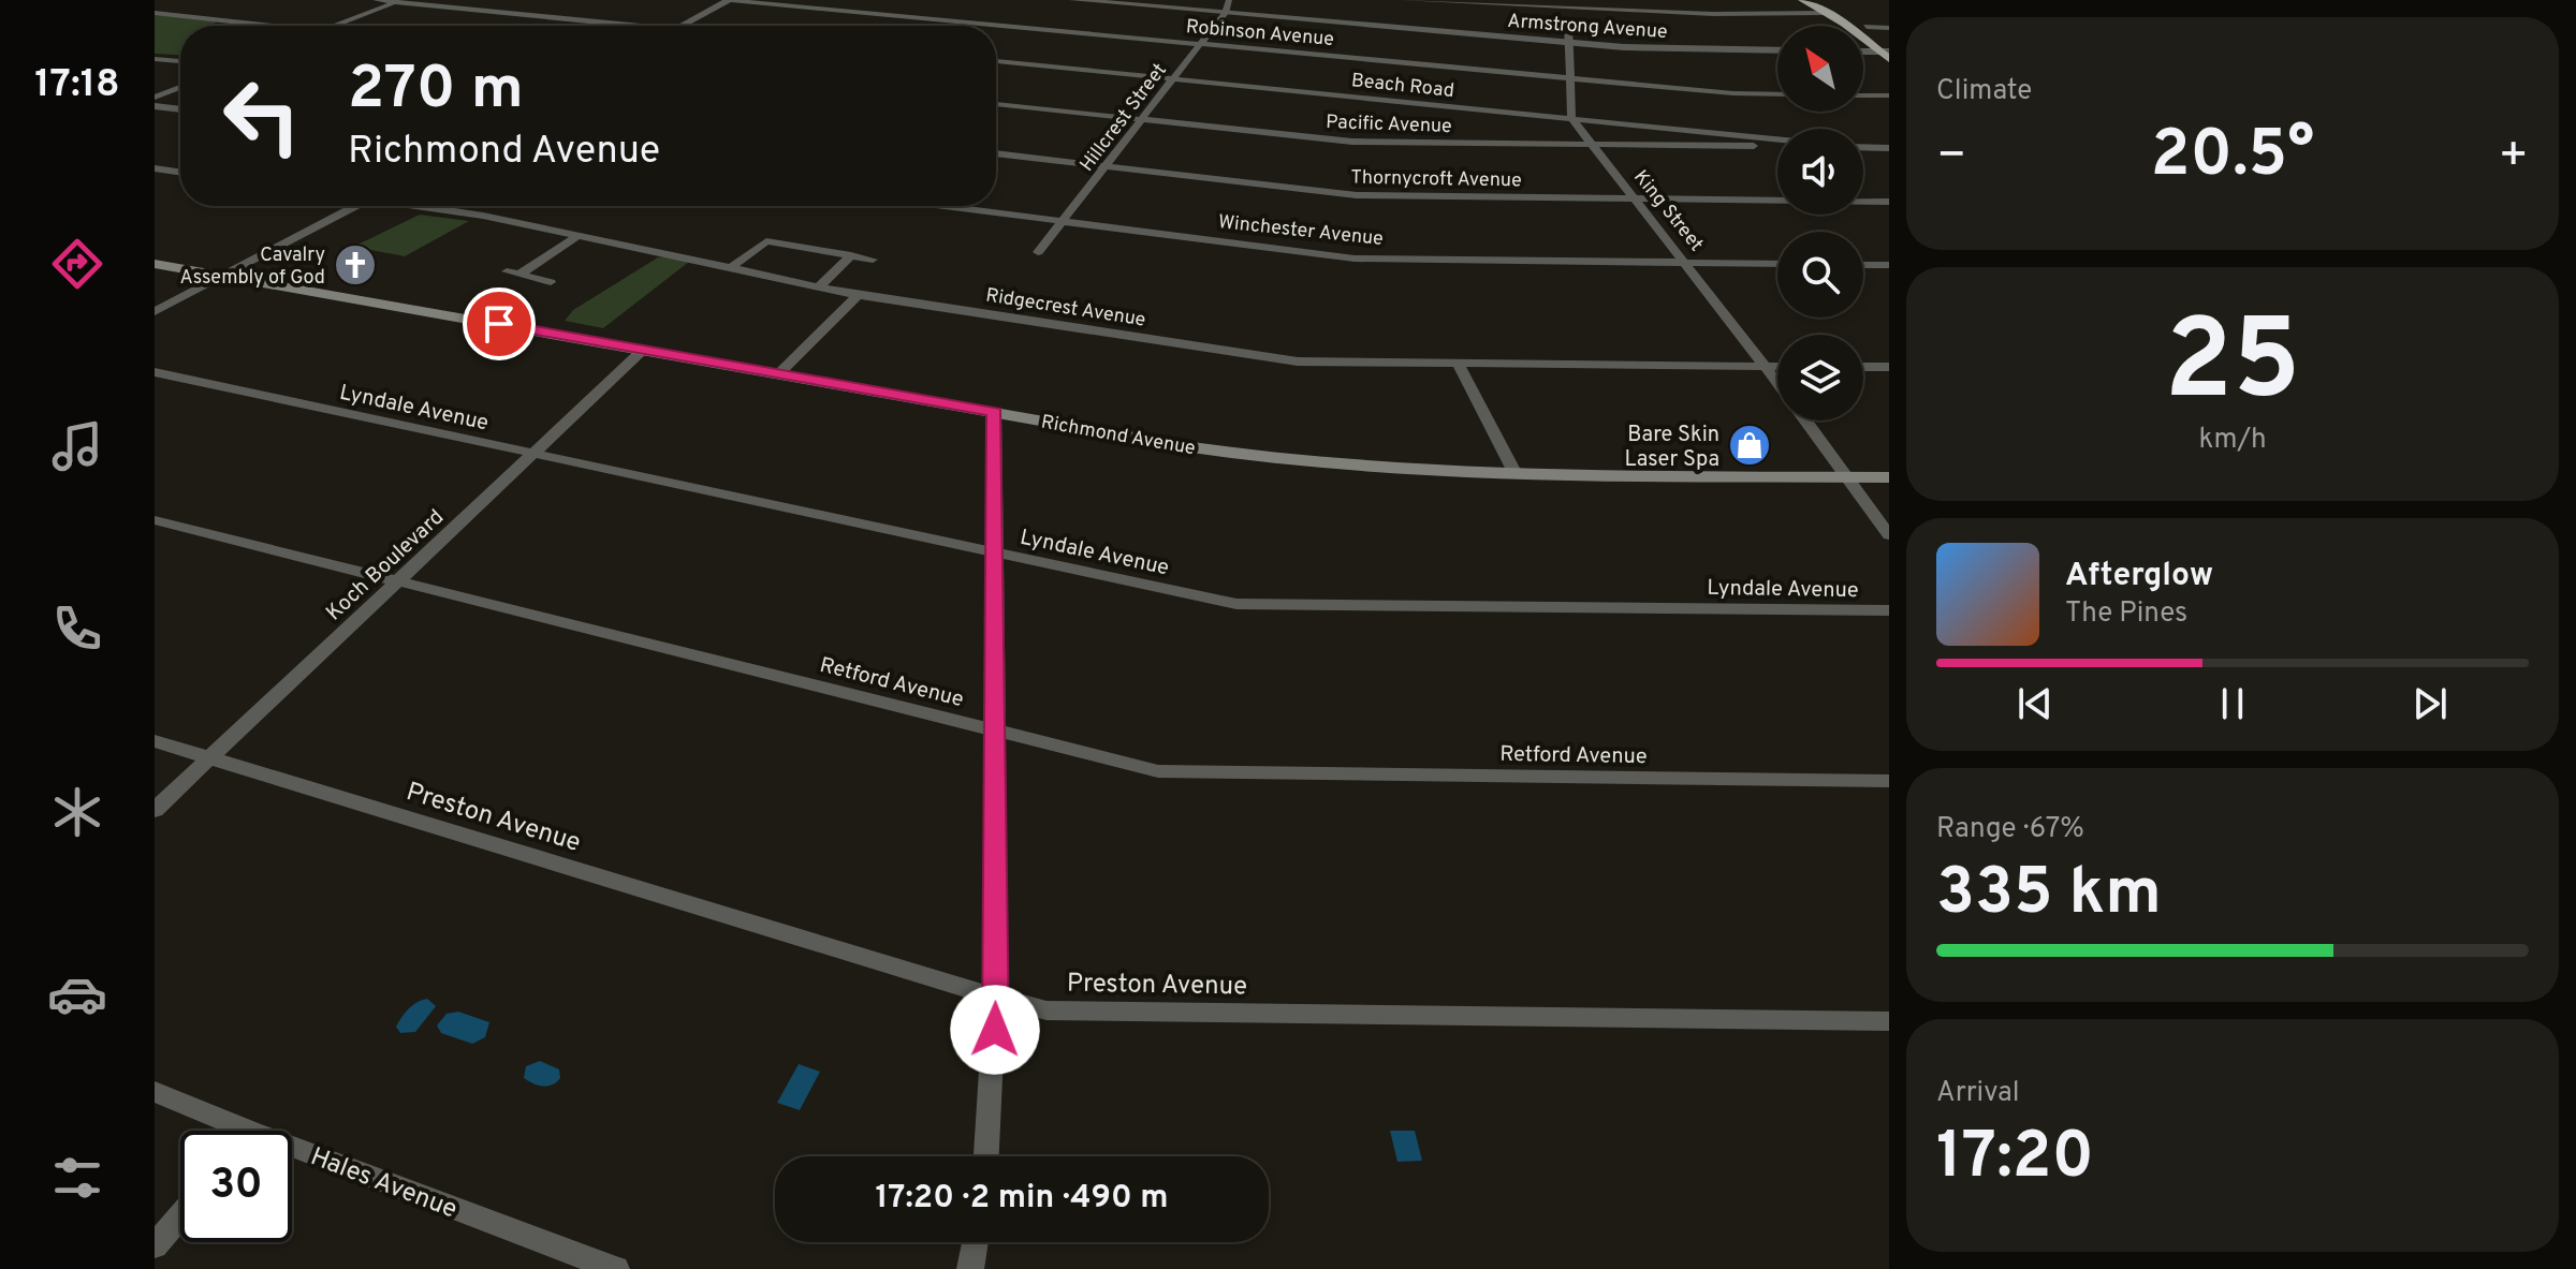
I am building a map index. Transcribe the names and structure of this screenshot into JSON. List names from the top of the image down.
{
  "streets": {
    "main road": ["Richmond Avenue"],
    "street": [
      "Armstrong Avenue",
      "Robinson Avenue",
      "Beach Road",
      "Hillcrest Street",
      "Pacific Avenue",
      "Thornycroft Avenue",
      "King Street",
      "Winchester Avenue",
      "Ridgecrest Avenue",
      "Lyndale Avenue",
      "Koch Boulevard",
      "Retford Avenue",
      "Preston Avenue",
      "Hales Avenue"
    ]
  },
  "crossings": [
    ["Armstrong Avenue", "Hillcrest Street"],
    ["Robinson Avenue", "Hillcrest Street"],
    ["Beach Road", "Hillcrest Street"],
    ["Beach Road", "King Street"],
    ["Hillcrest Street", "Pacific Avenue"],
    ["Hillcrest Street", "Thornycroft Avenue"],
    ["Hillcrest Street", "Winchester Avenue"],
    ["Pacific Avenue", "King Street"],
    ["Thornycroft Avenue", "King Street"],
    ["King Street", "Winchester Avenue"],
    ["King Street", "Ridgecrest Avenue"],
    ["King Street", "Richmond Avenue"],
    ["Lyndale Avenue", "Koch Boulevard"],
    ["Richmond Avenue", "Koch Boulevard"],
    ["Koch Boulevard", "Retford Avenue"],
    ["Koch Boulevard", "Preston Avenue"]
  ],
  "places": {
    "church": ["Cavalry Assembly of God"],
    "shop": ["Bare Skin Laser Spa"]
  },
  "north": "top left",
  "page": {
    "tabs": "17:18",
    "tile": [
      "Climate",
      ["25", "km/h"],
      ["Range · 67%", "335 km"],
      ["Arrival", "17:20"]
    ],
    "turn": ["270 m", "Richmond Avenue"],
    "heat": ["−", "20.5°", "+"],
    "song": ["Afterglow", "The Pines"],
    "limit": "30",
    "trip": "17:20 · 2 min · 490 m"
  }
}
